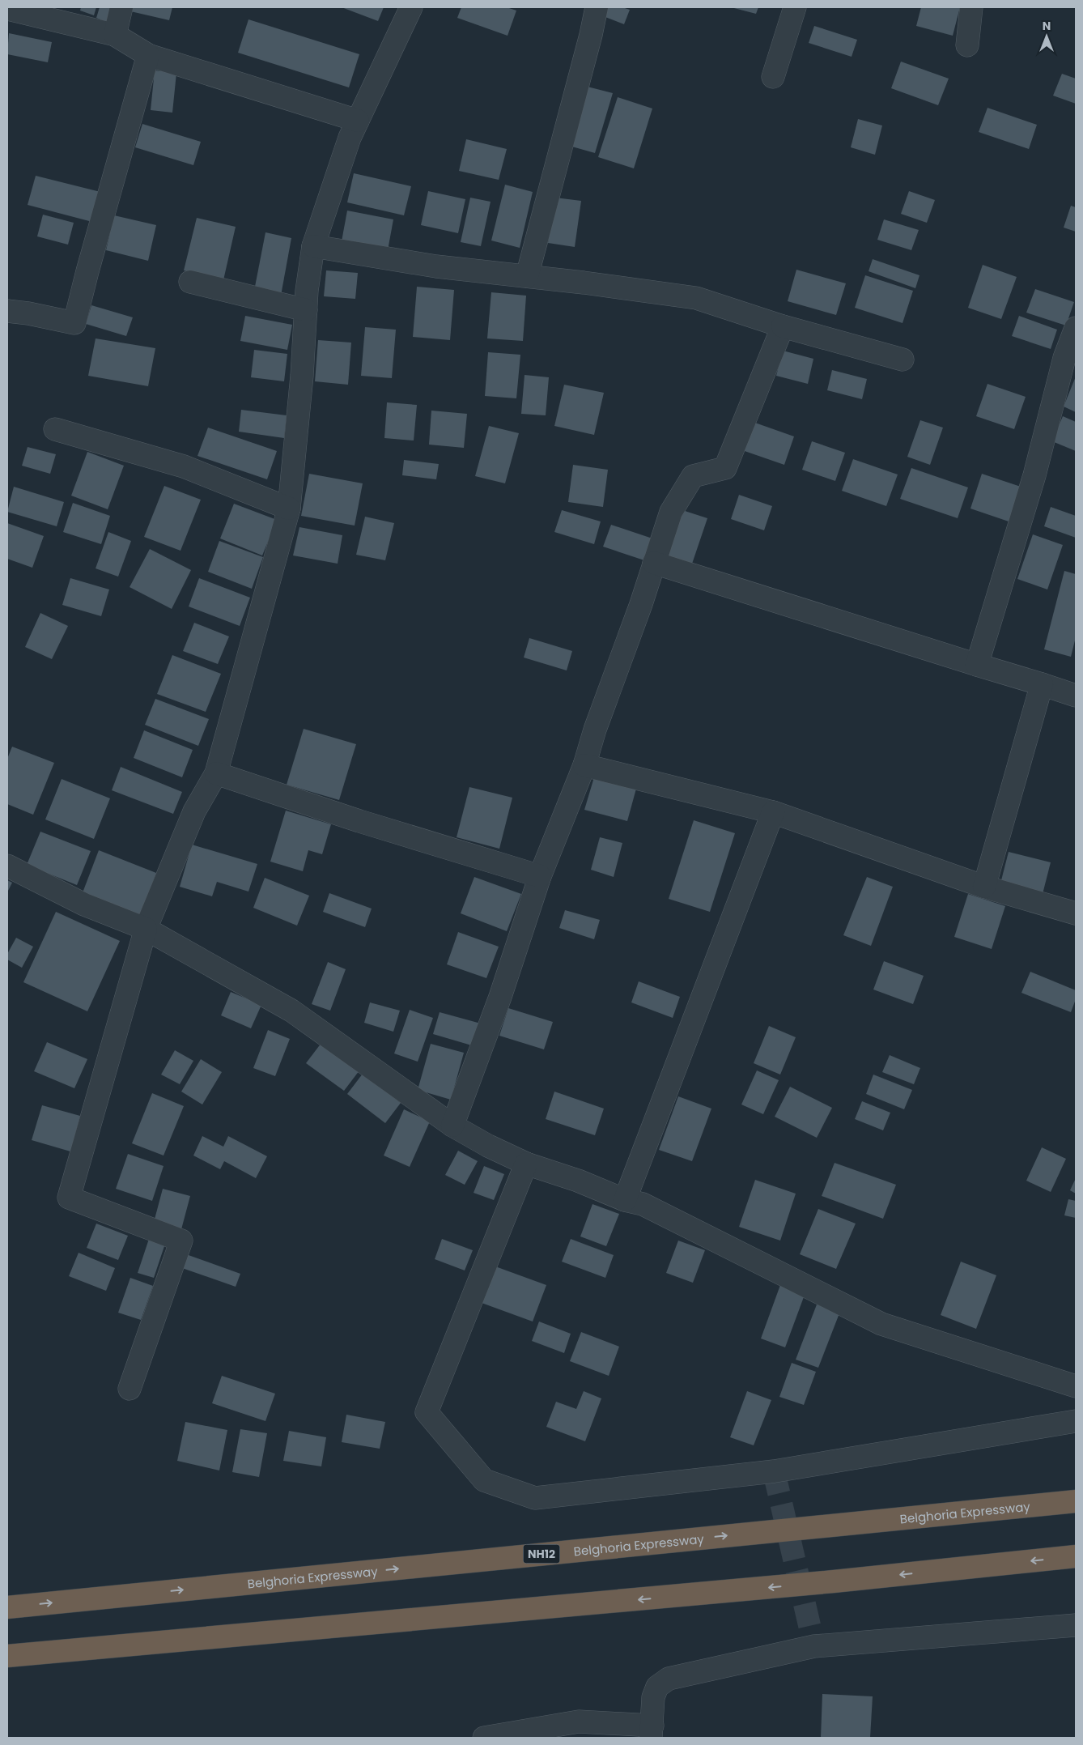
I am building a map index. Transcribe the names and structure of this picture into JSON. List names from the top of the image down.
{
  "streets": {
    "highway": ["Belghoria Expressway", "NH12"]
  },
  "north": "top"
}
